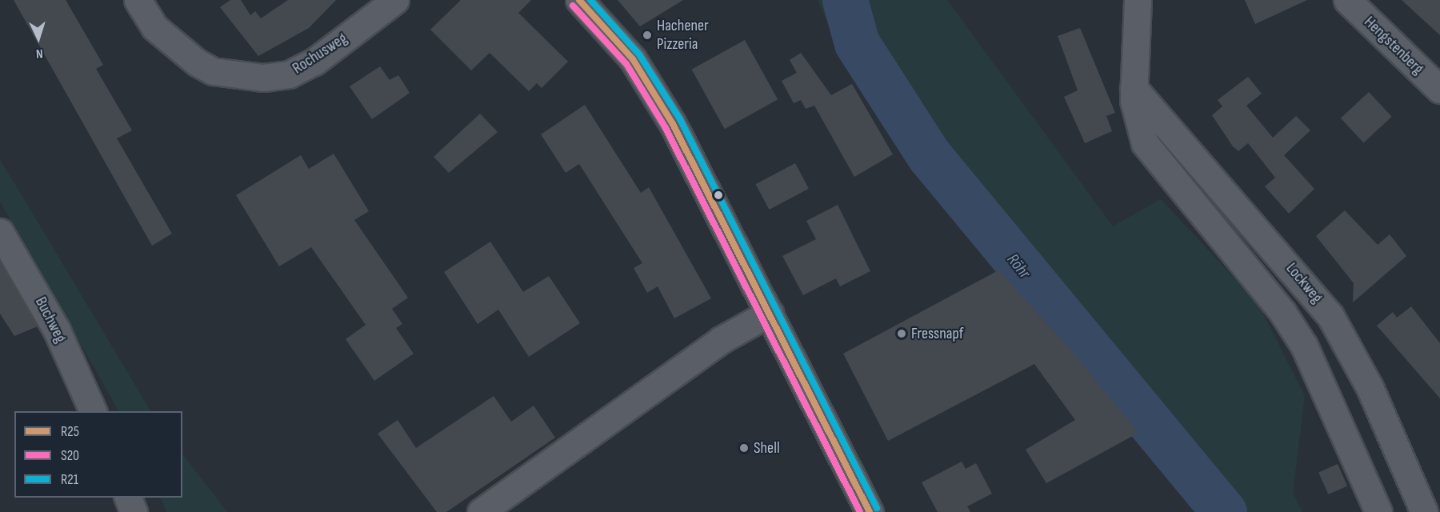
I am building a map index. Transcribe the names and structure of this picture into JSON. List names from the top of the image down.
{
  "streets": {
    "street": [
      "Hengstenberg",
      "Rochusweg",
      "Lockweg",
      "Buchweg"
    ]
  },
  "water": ["Röhr"],
  "places": ["Hachener Pizzeria", "Fressnapf", "Shell"],
  "lines": ["transit line R25", "transit line R21", "transit line S20"],
  "legend": ["R25", "S20", "R21"],
  "north": "bottom"
}
